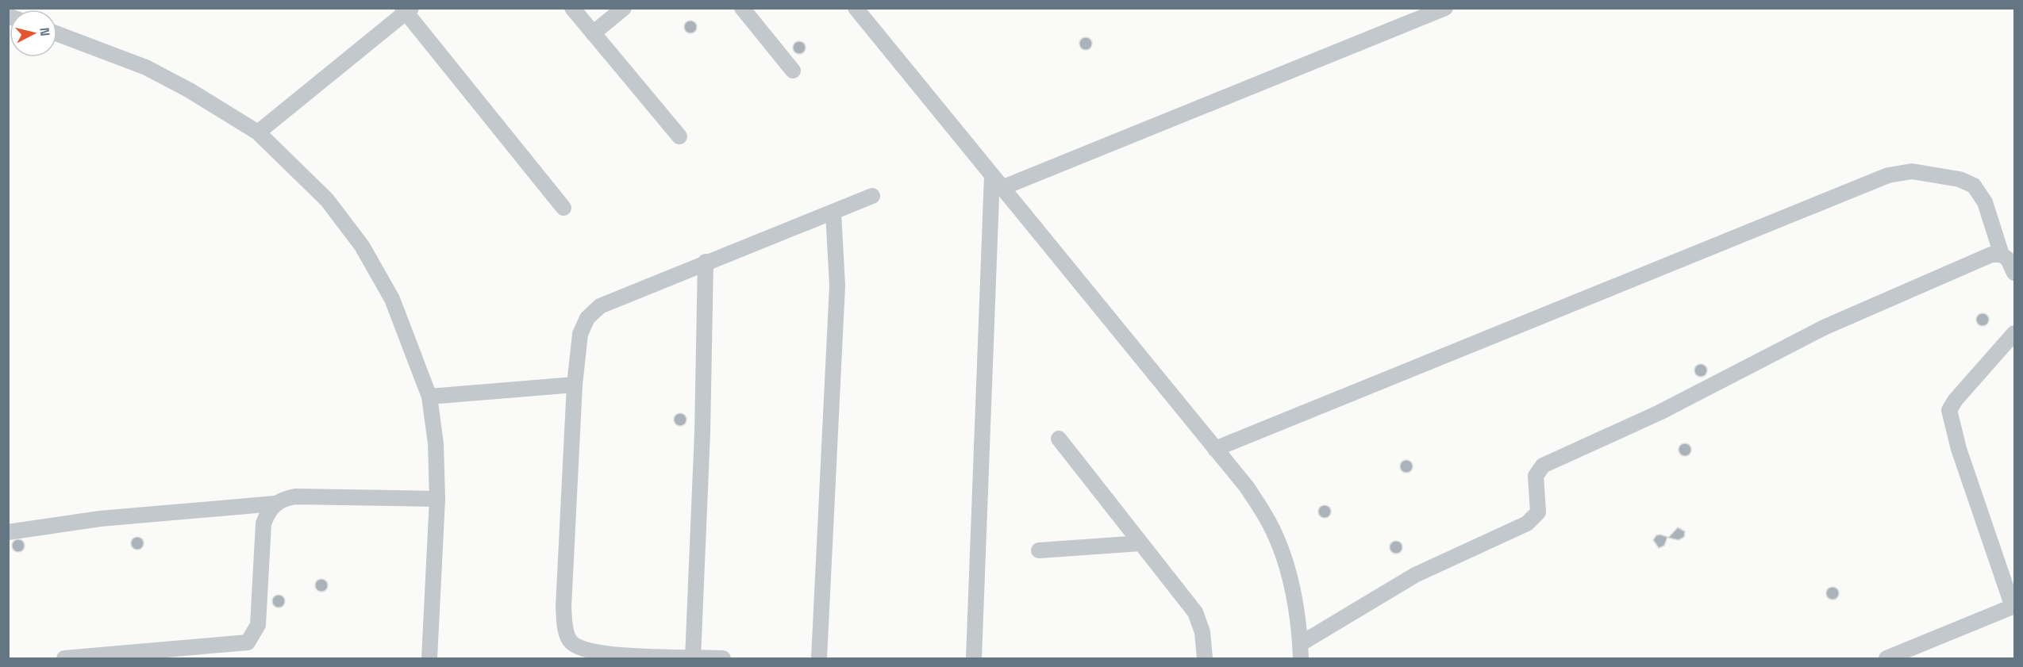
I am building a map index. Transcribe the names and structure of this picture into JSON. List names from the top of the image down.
{
  "north": "right"
}
